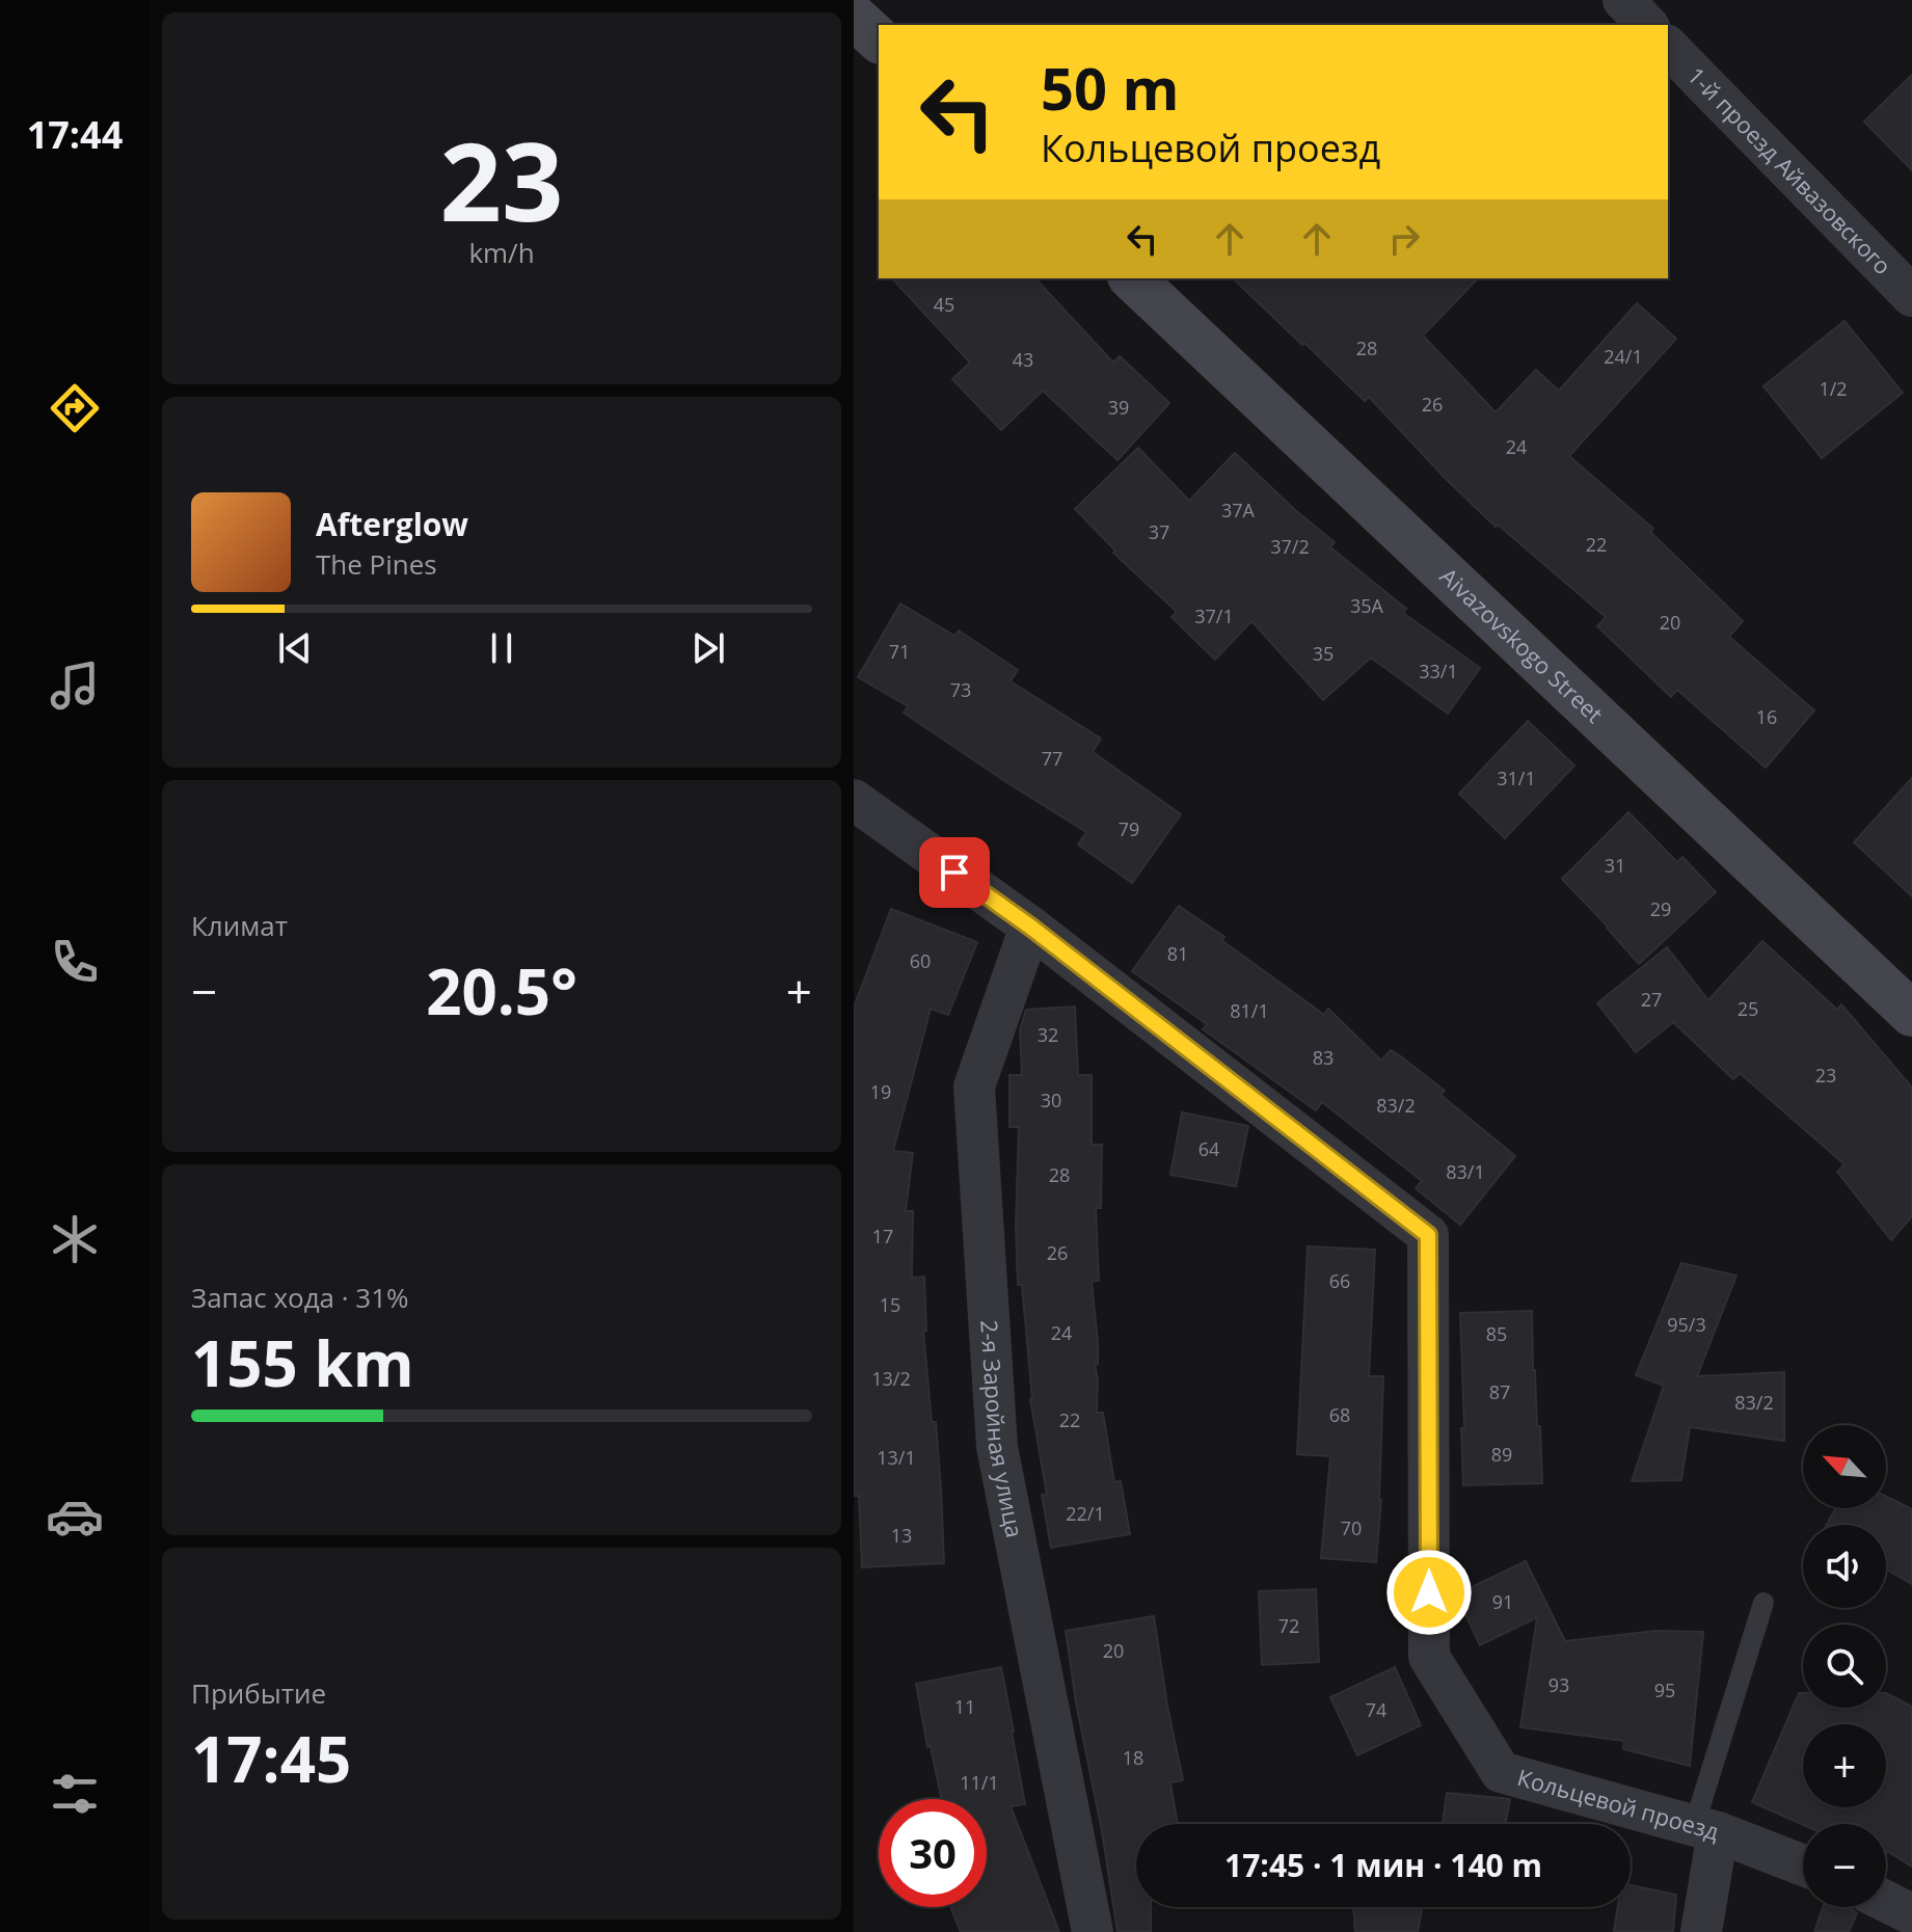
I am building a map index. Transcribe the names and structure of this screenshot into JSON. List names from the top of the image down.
{
  "streets": {
    "street": [
      "1-й проезд Айвазовского",
      "Aivazovskogo Street",
      "2-я Заройная улица",
      "Кольцевой проезд"
    ]
  },
  "crossings": [
    ["2-я Заройная улица", "Кольцевой проезд"]
  ],
  "house_numbers": [
    "45",
    "28",
    "24/1",
    "43",
    "1/2",
    "26",
    "39",
    "24",
    "37А",
    "37",
    "22",
    "37/2",
    "35А",
    "37/1",
    "20",
    "71",
    "35",
    "33/1",
    "73",
    "16",
    "77",
    "31/1",
    "79",
    "31",
    "29",
    "81",
    "60",
    "27",
    "25",
    "81/1",
    "32",
    "83",
    "23",
    "19",
    "30",
    "83/2",
    "64",
    "83/1",
    "28",
    "17",
    "26",
    "66",
    "15",
    "95/3",
    "24",
    "85",
    "13/2",
    "87",
    "83/2",
    "68",
    "22",
    "89",
    "13/1",
    "22/1",
    "70",
    "13",
    "91",
    "72",
    "20",
    "93",
    "95",
    "11",
    "74",
    "18",
    "11/1"
  ],
  "north": "top left",
  "page": {
    "tabs": "17:44",
    "tile": [
      ["23", "km/h"],
      "Климат",
      ["Запас хода · 31%", "155 km"],
      ["Прибытие", "17:45"]
    ],
    "turn": ["50 m", "Кольцевой проезд"],
    "song": ["Afterglow", "The Pines"],
    "heat": ["−", "20.5°", "+"],
    "map_buttons": ["+", "−"],
    "limit": "30",
    "trip": "17:45 · 1 мин · 140 m"
  }
}
